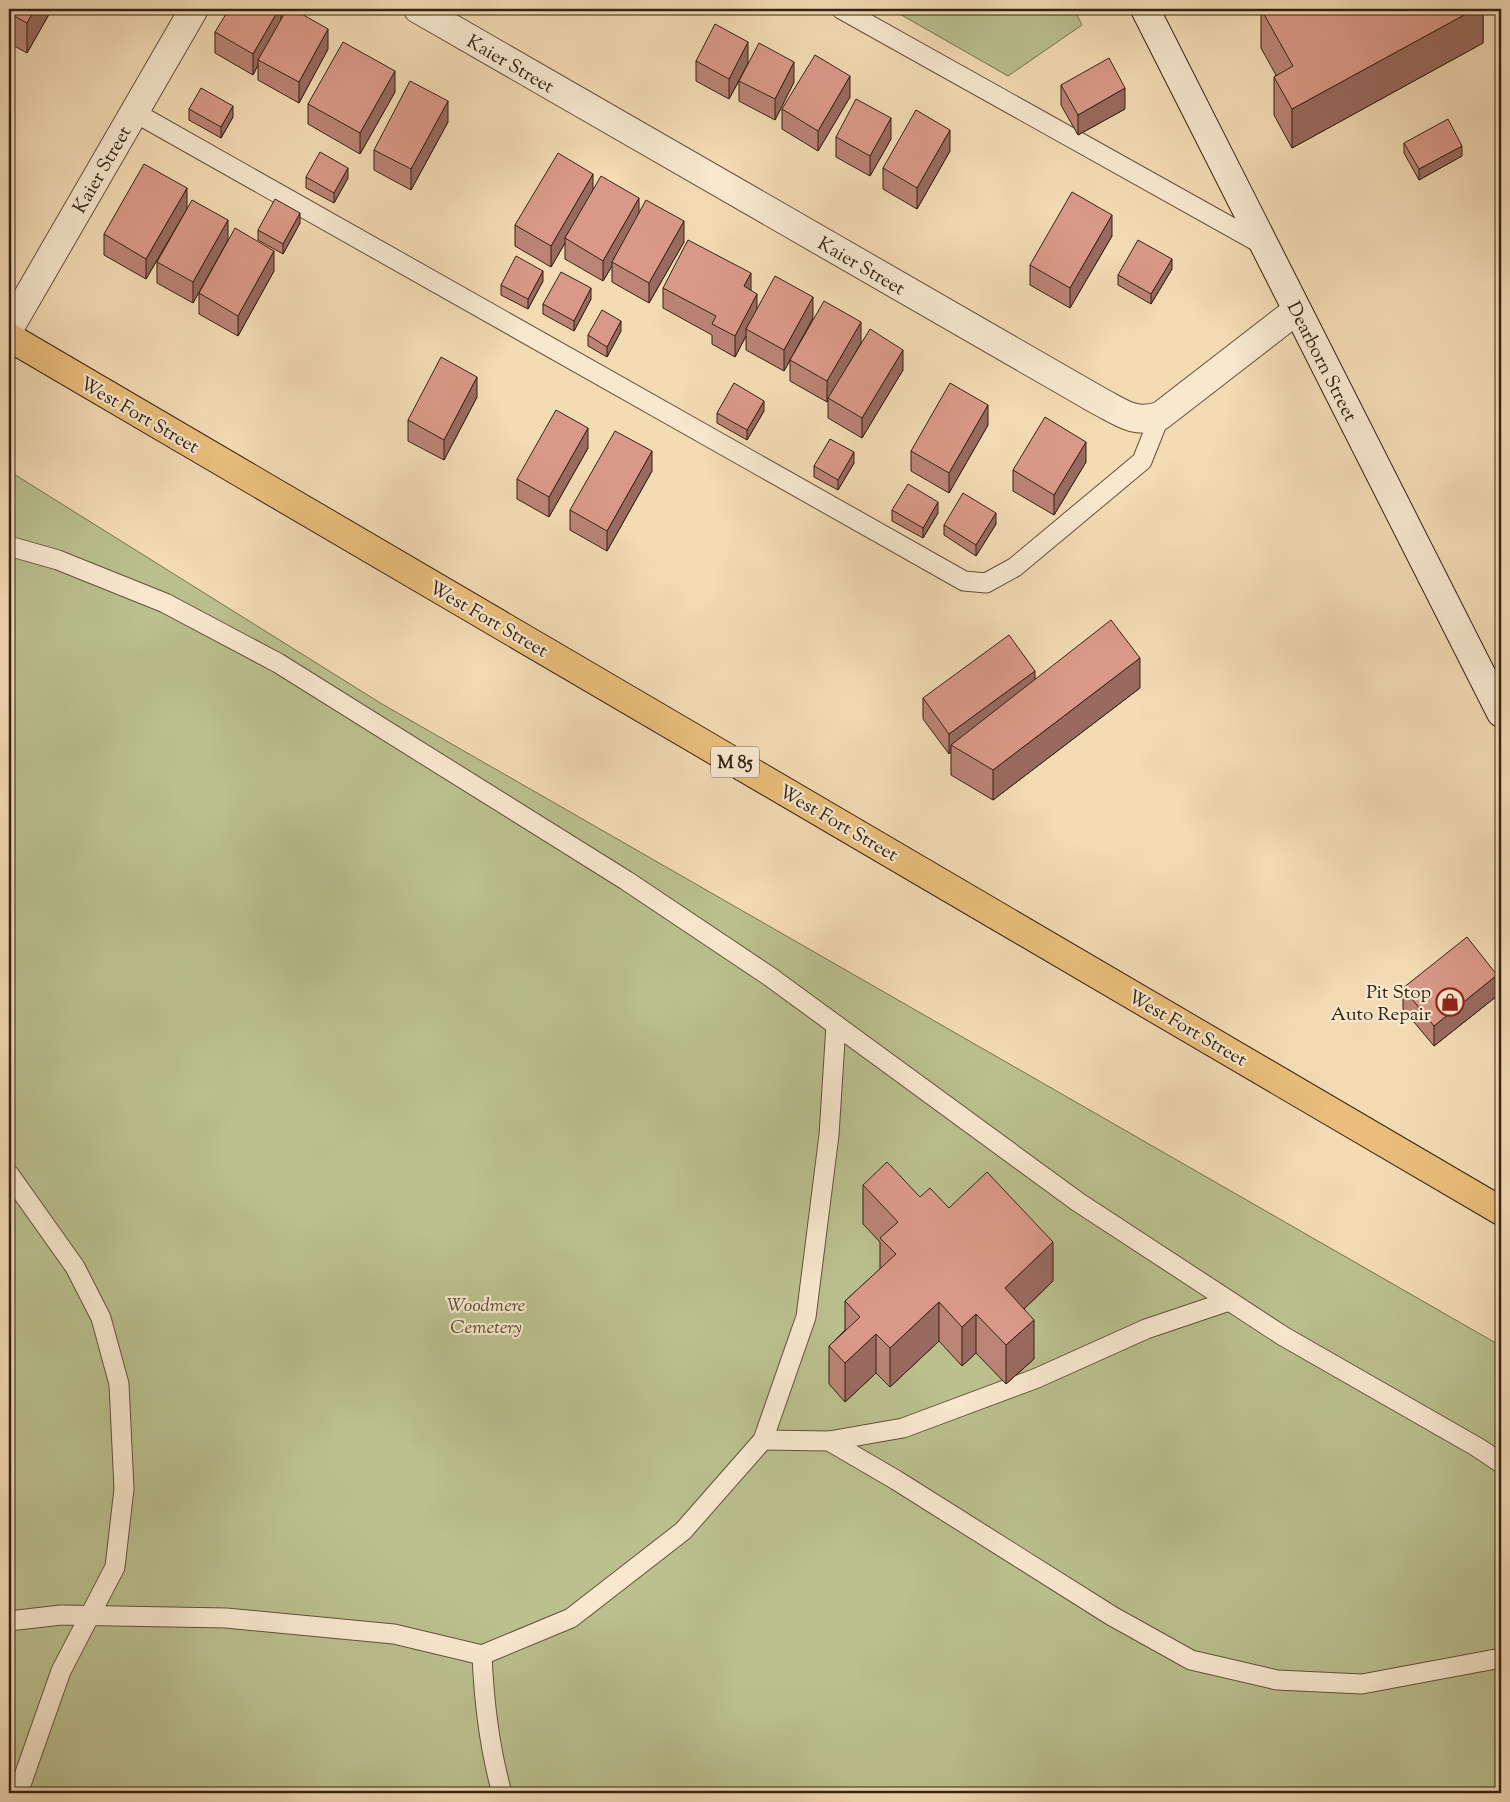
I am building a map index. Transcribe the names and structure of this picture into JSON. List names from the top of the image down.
{
  "streets": {
    "main road": ["West Fort Street", "M 85"],
    "street": ["Kaier Street", "Dearborn Street"]
  },
  "parks": ["Woodmere Cemetery"],
  "places": {
    "shop": ["Pit Stop Auto Repair"]
  }
}
